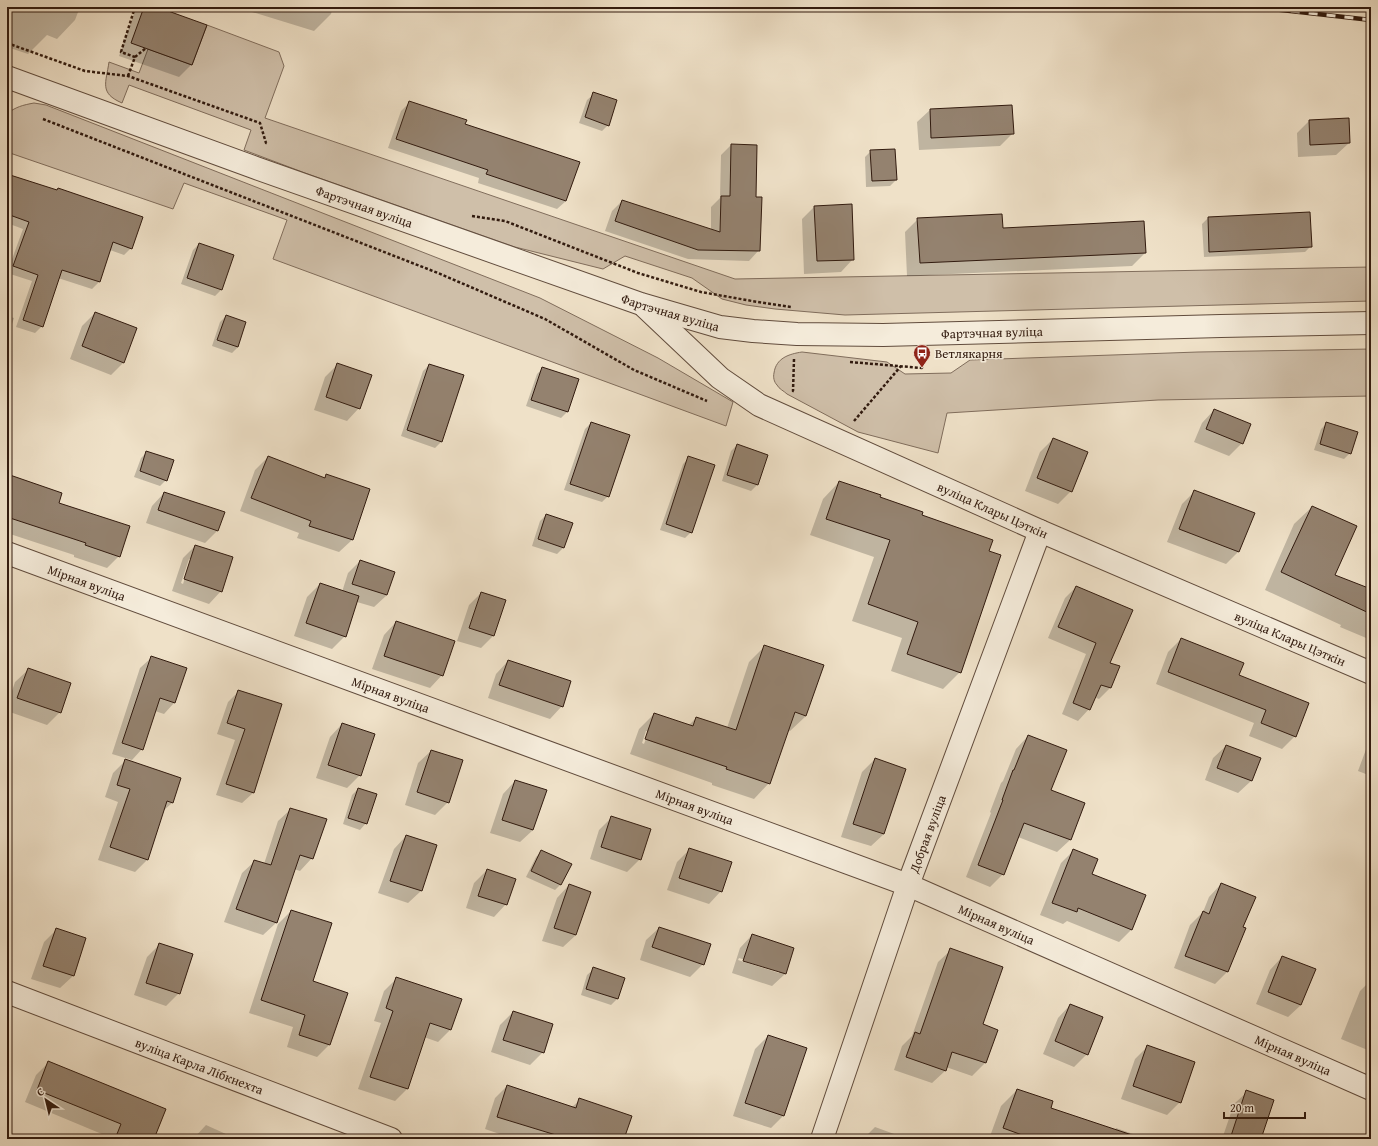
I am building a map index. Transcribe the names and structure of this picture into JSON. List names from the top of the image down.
{
  "streets": {
    "street": [
      "Фартэчная вуліца",
      "вуліца Клары Цэткін",
      "Мірная вуліца",
      "Добрая вуліца",
      "вуліца Карла Лібкнехта"
    ]
  },
  "crossings": [
    ["Фартэчная вуліца", "вуліца Клары Цэткін"],
    ["вуліца Клары Цэткін", "Добрая вуліца"],
    ["Мірная вуліца", "Добрая вуліца"]
  ],
  "places": {
    "bus stop": ["Ветлякарня"]
  },
  "scale_bar": "20 m",
  "north": "top left"
}
